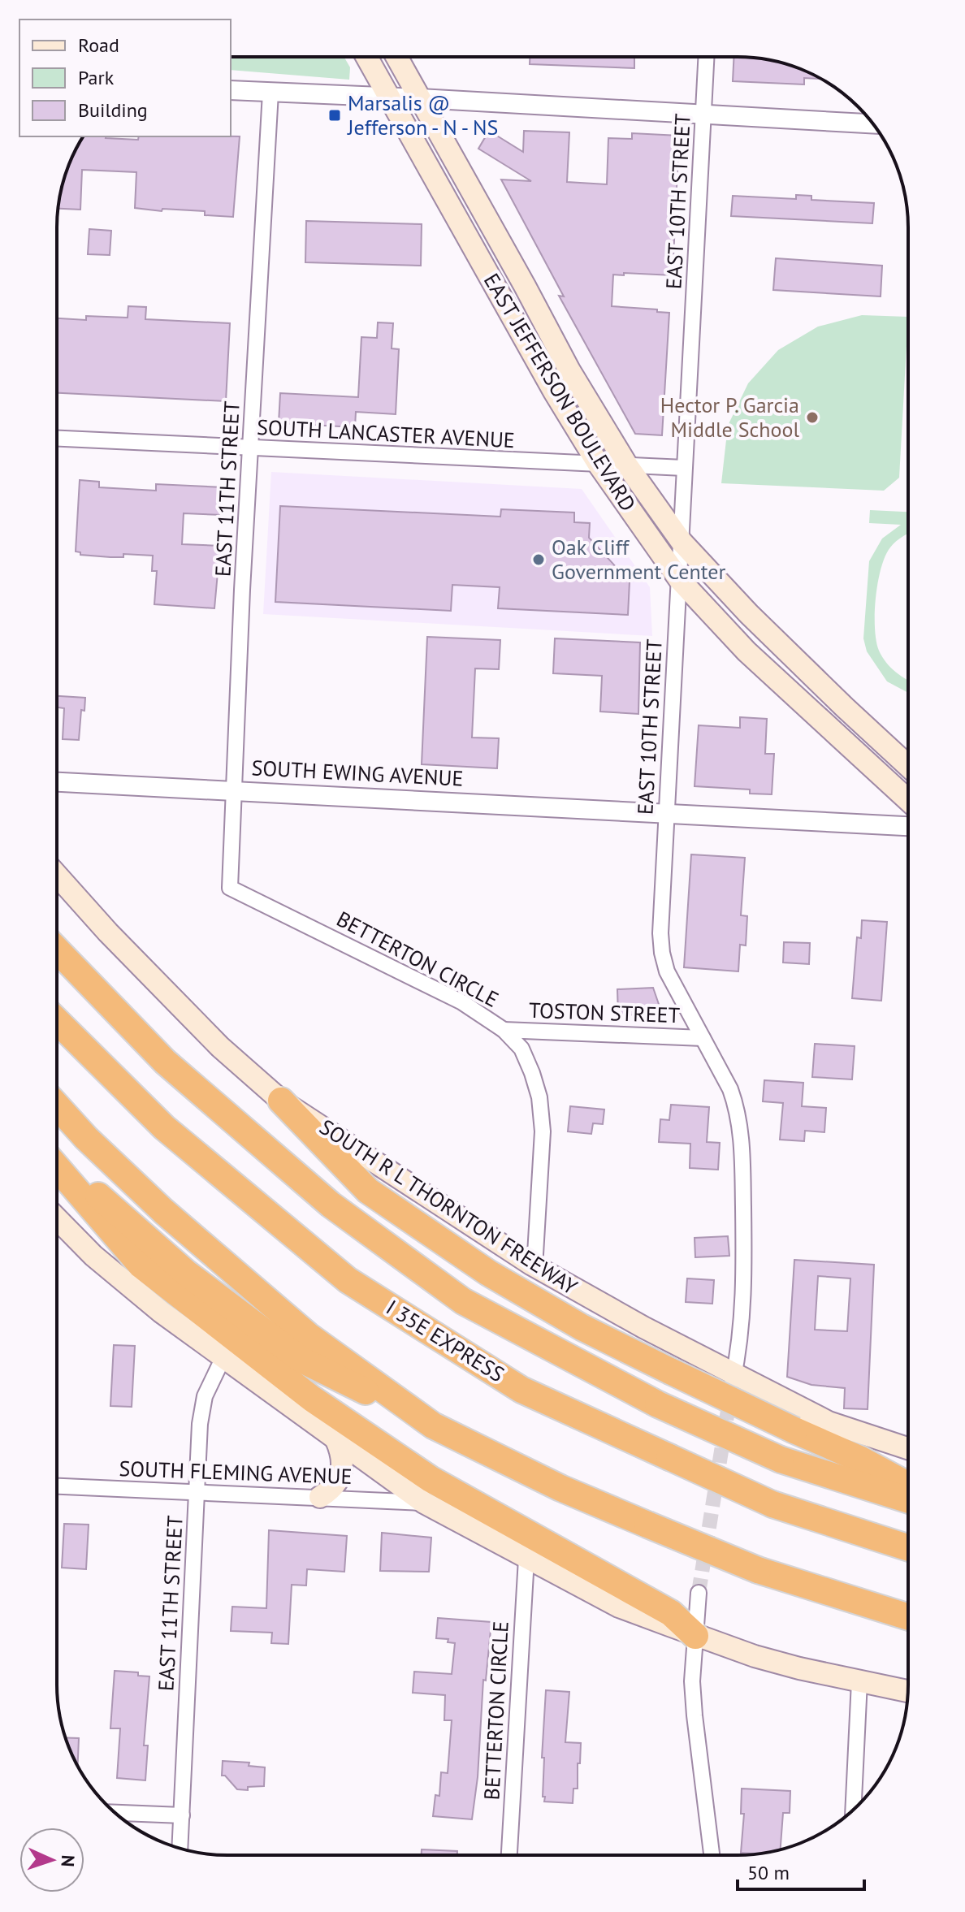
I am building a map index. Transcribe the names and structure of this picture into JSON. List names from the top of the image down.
{
  "streets": {
    "highway": ["I 35E EXPRESS"],
    "main road": ["EAST JEFFERSON BOULEVARD", "SOUTH R L THORNTON FREEWAY"],
    "street": [
      "EAST 10TH STREET",
      "SOUTH LANCASTER AVENUE",
      "EAST 11TH STREET",
      "SOUTH EWING AVENUE",
      "BETTERTON CIRCLE",
      "TOSTON STREET",
      "SOUTH FLEMING AVENUE"
    ]
  },
  "crossings": [
    ["EAST 10TH STREET", "EAST JEFFERSON BOULEVARD"],
    ["EAST 10TH STREET", "SOUTH LANCASTER AVENUE"],
    ["EAST 10TH STREET", "SOUTH EWING AVENUE"],
    ["EAST 10TH STREET", "TOSTON STREET"],
    ["EAST 10TH STREET", "SOUTH R L THORNTON FREEWAY"],
    ["EAST JEFFERSON BOULEVARD", "SOUTH LANCASTER AVENUE"],
    ["SOUTH LANCASTER AVENUE", "EAST 11TH STREET"],
    ["EAST 11TH STREET", "SOUTH EWING AVENUE"],
    ["EAST 11TH STREET", "BETTERTON CIRCLE"],
    ["EAST 11TH STREET", "SOUTH FLEMING AVENUE"],
    ["BETTERTON CIRCLE", "TOSTON STREET"],
    ["BETTERTON CIRCLE", "SOUTH R L THORNTON FREEWAY"]
  ],
  "places": {
    "transit": ["Marsalis @ Jefferson - N - NS"],
    "other": ["Hector P. Garcia Middle School", "Oak Cliff Government Center"]
  },
  "legend": ["Road", "Park", "Building"],
  "scale_bar": "50 m",
  "north": "right"
}
